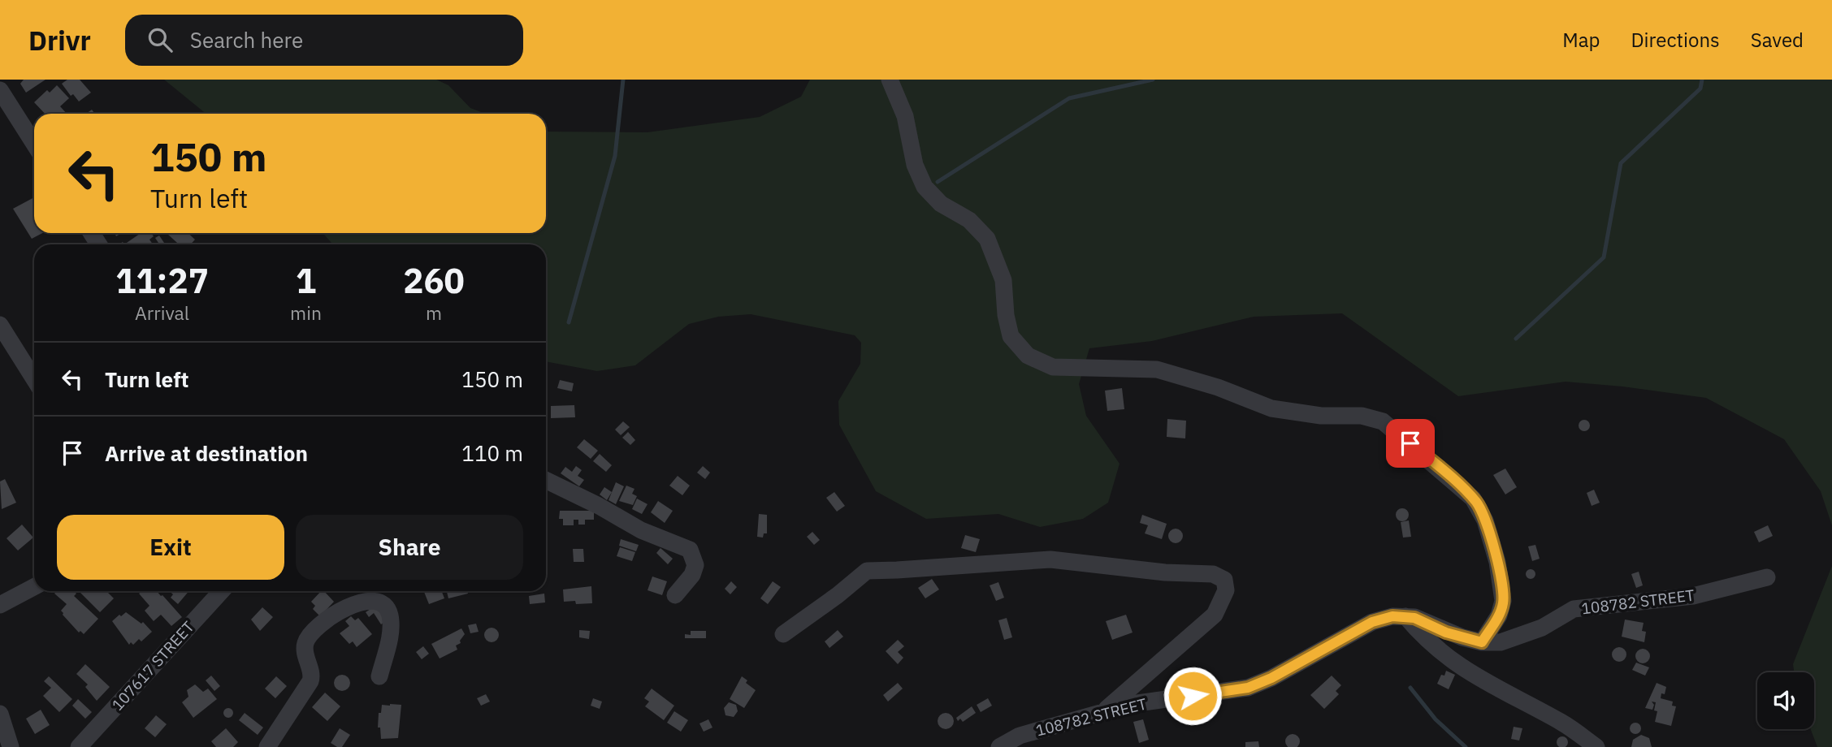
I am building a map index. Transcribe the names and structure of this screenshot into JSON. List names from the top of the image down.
{
  "streets": {
    "street": ["108782 STREET", "107617 STREET"]
  },
  "page": {
    "header": "Drivr",
    "search": "Search here",
    "nav": ["Map", "Directions", "Saved"],
    "turn": ["150 m", "Turn left"],
    "eta": [
      "11:27",
      "Arrival",
      "1",
      "min",
      "260",
      "m"
    ],
    "list": [
      {
        "name": "Turn left",
        "value": "150 m"
      },
      {
        "name": "Arrive at destination",
        "value": "110 m"
      }
    ],
    "buttons": ["Exit", "Share"]
  }
}
